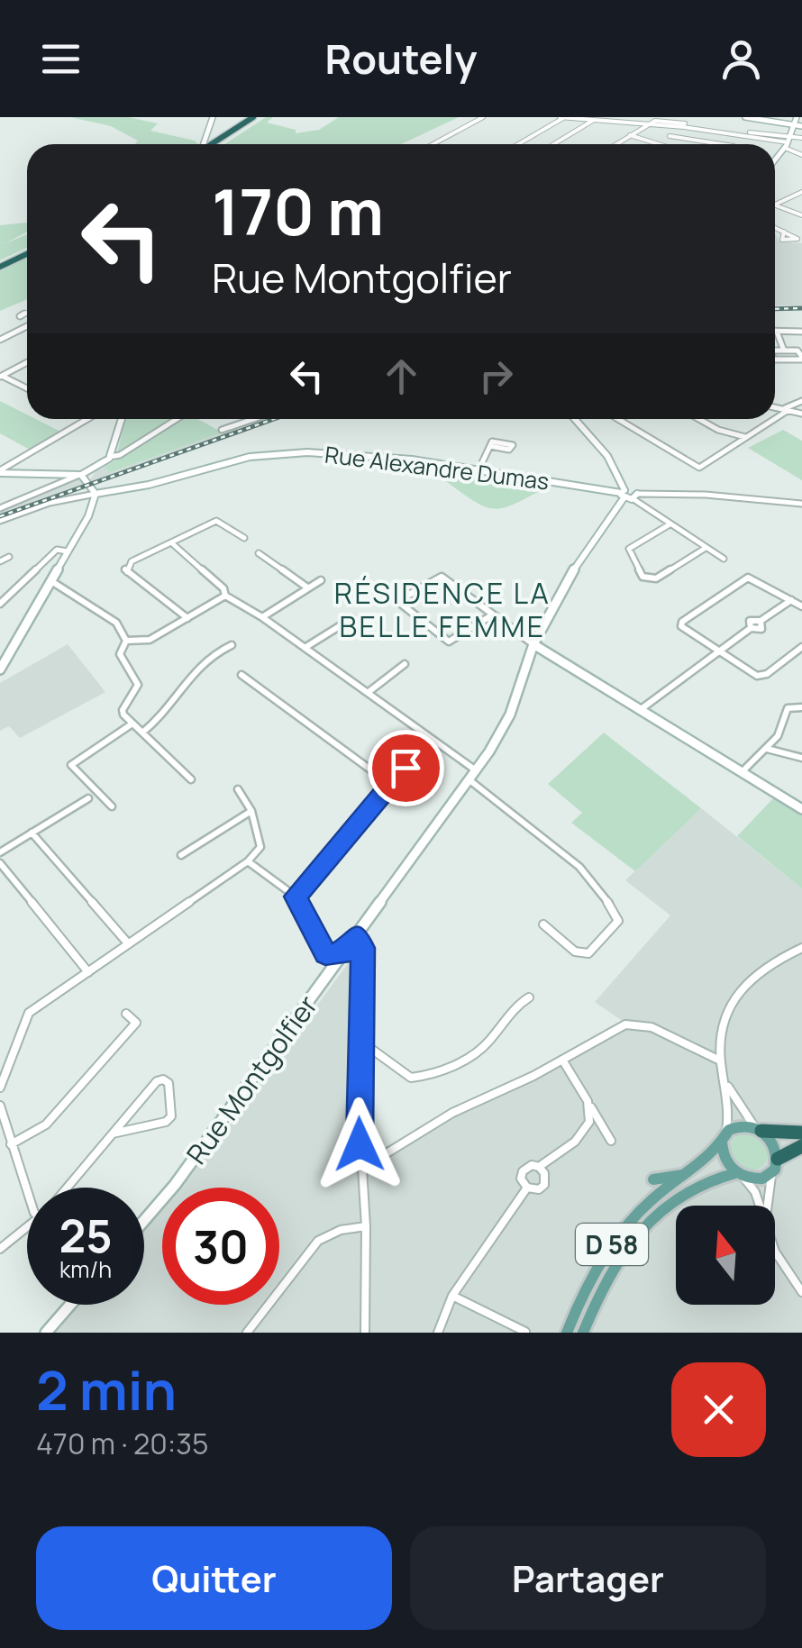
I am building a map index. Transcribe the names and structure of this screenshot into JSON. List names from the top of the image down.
{
  "streets": {
    "main road": ["D 58"],
    "street": ["Rue Alexandre Dumas", "Rue Montgolfier"]
  },
  "crossings": [
    ["Rue Alexandre Dumas", "Rue Montgolfier"]
  ],
  "districts": ["RÉSIDENCE LA BELLE FEMME"],
  "north": "top",
  "page": {
    "header": "Routely",
    "turn": ["170 m", "Rue Montgolfier"],
    "speed": "25 km/h",
    "limit": "30",
    "heading": ["2 min", "470 m · 20:35"],
    "buttons": ["Quitter", "Partager"]
  }
}
